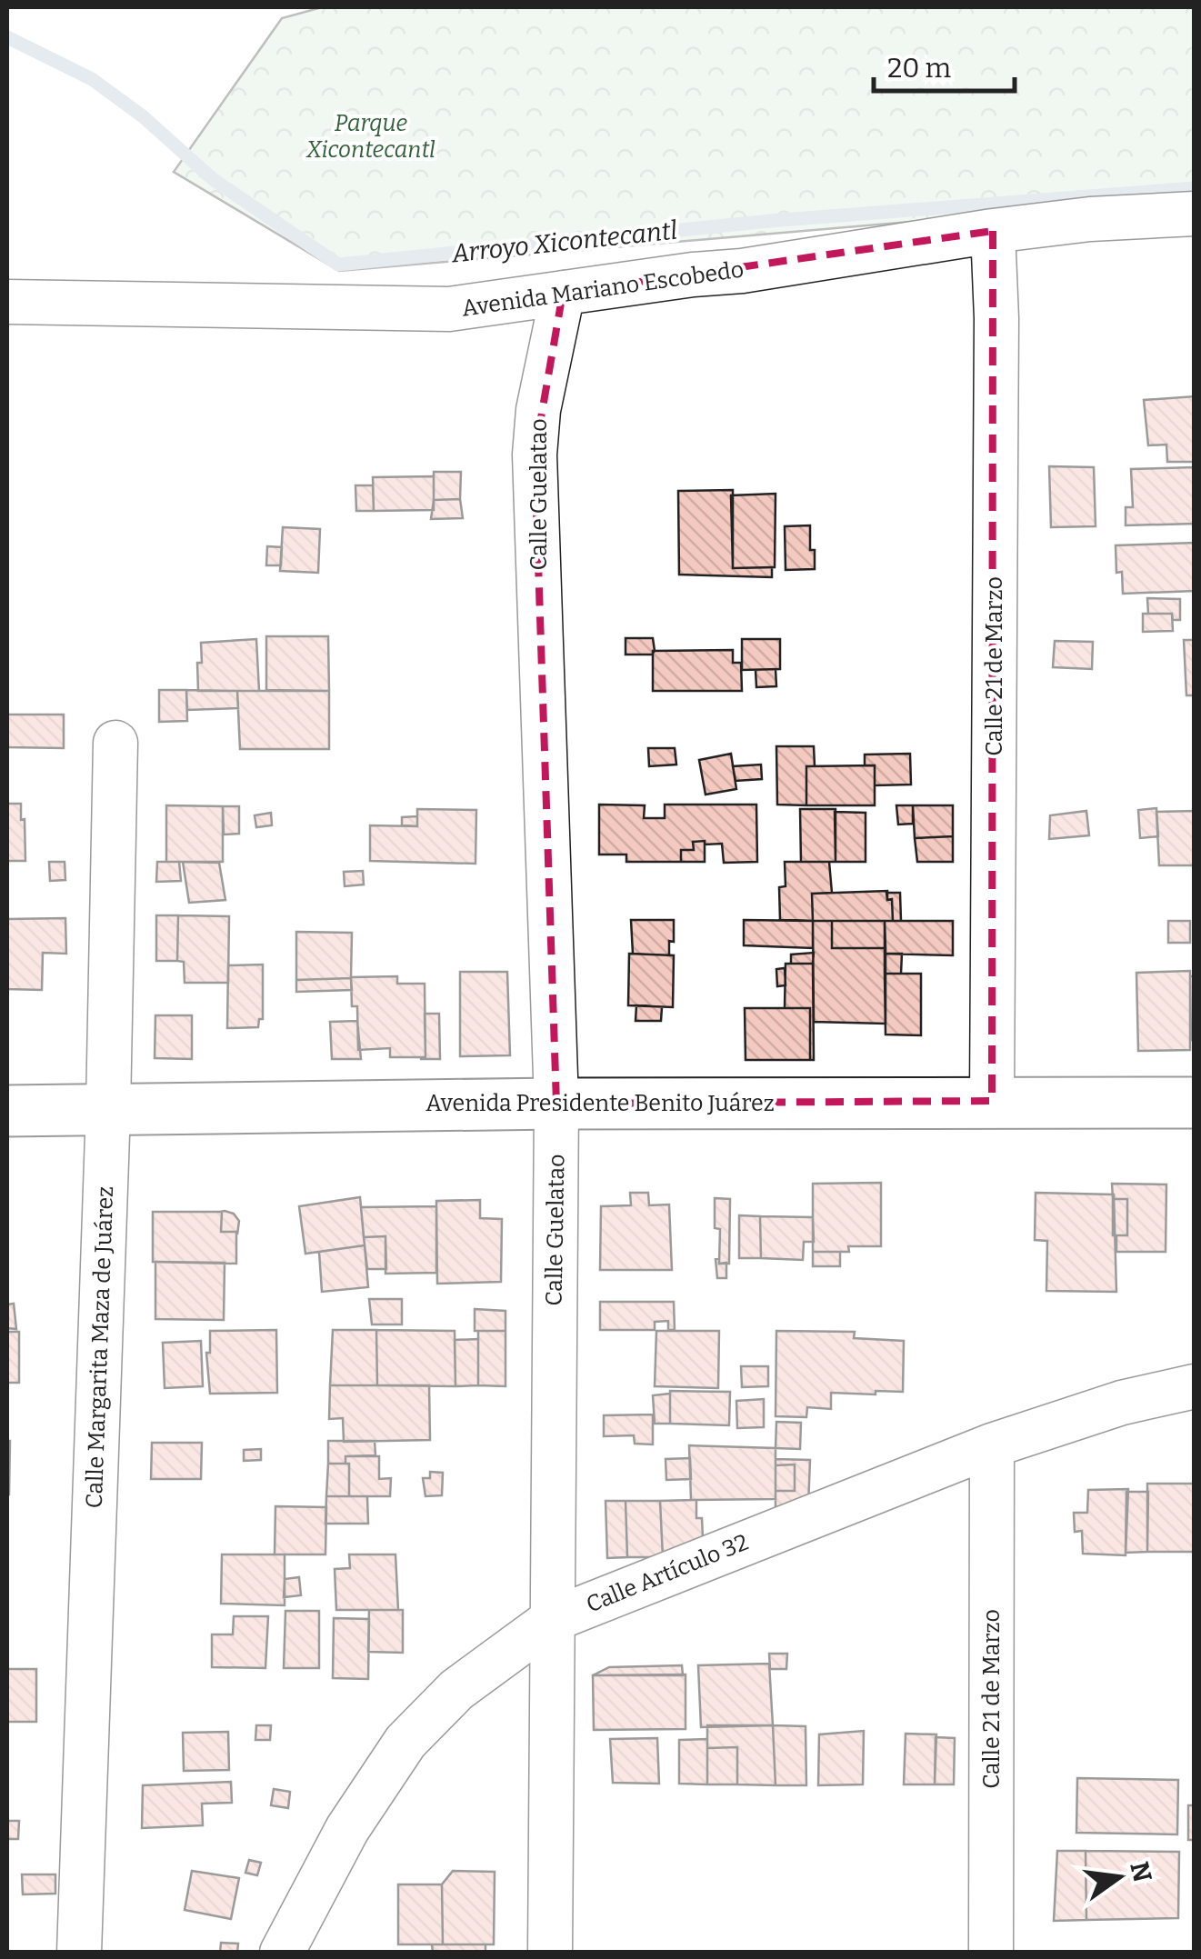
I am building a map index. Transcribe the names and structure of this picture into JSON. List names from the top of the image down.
{
  "streets": {
    "street": [
      "Avenida Mariano Escobedo",
      "Calle Guelatao",
      "Calle 21 de Marzo",
      "Avenida Presidente Benito Juárez",
      "Calle Margarita Maza de Juárez",
      "Calle Artículo 32"
    ]
  },
  "crossings": [
    ["Avenida Mariano Escobedo", "Calle Guelatao"],
    ["Avenida Mariano Escobedo", "Calle 21 de Marzo"],
    ["Calle Guelatao", "Avenida Presidente Benito Juárez"],
    ["Calle Guelatao", "Calle Artículo 32"],
    ["Calle 21 de Marzo", "Avenida Presidente Benito Juárez"],
    ["Calle 21 de Marzo", "Calle Artículo 32"],
    ["Avenida Presidente Benito Juárez", "Calle Margarita Maza de Juárez"]
  ],
  "water": ["Arroyo Xicontecantl"],
  "parks": ["Parque Xicontecantl"],
  "scale_bar": "20 m",
  "north": "right"
}
